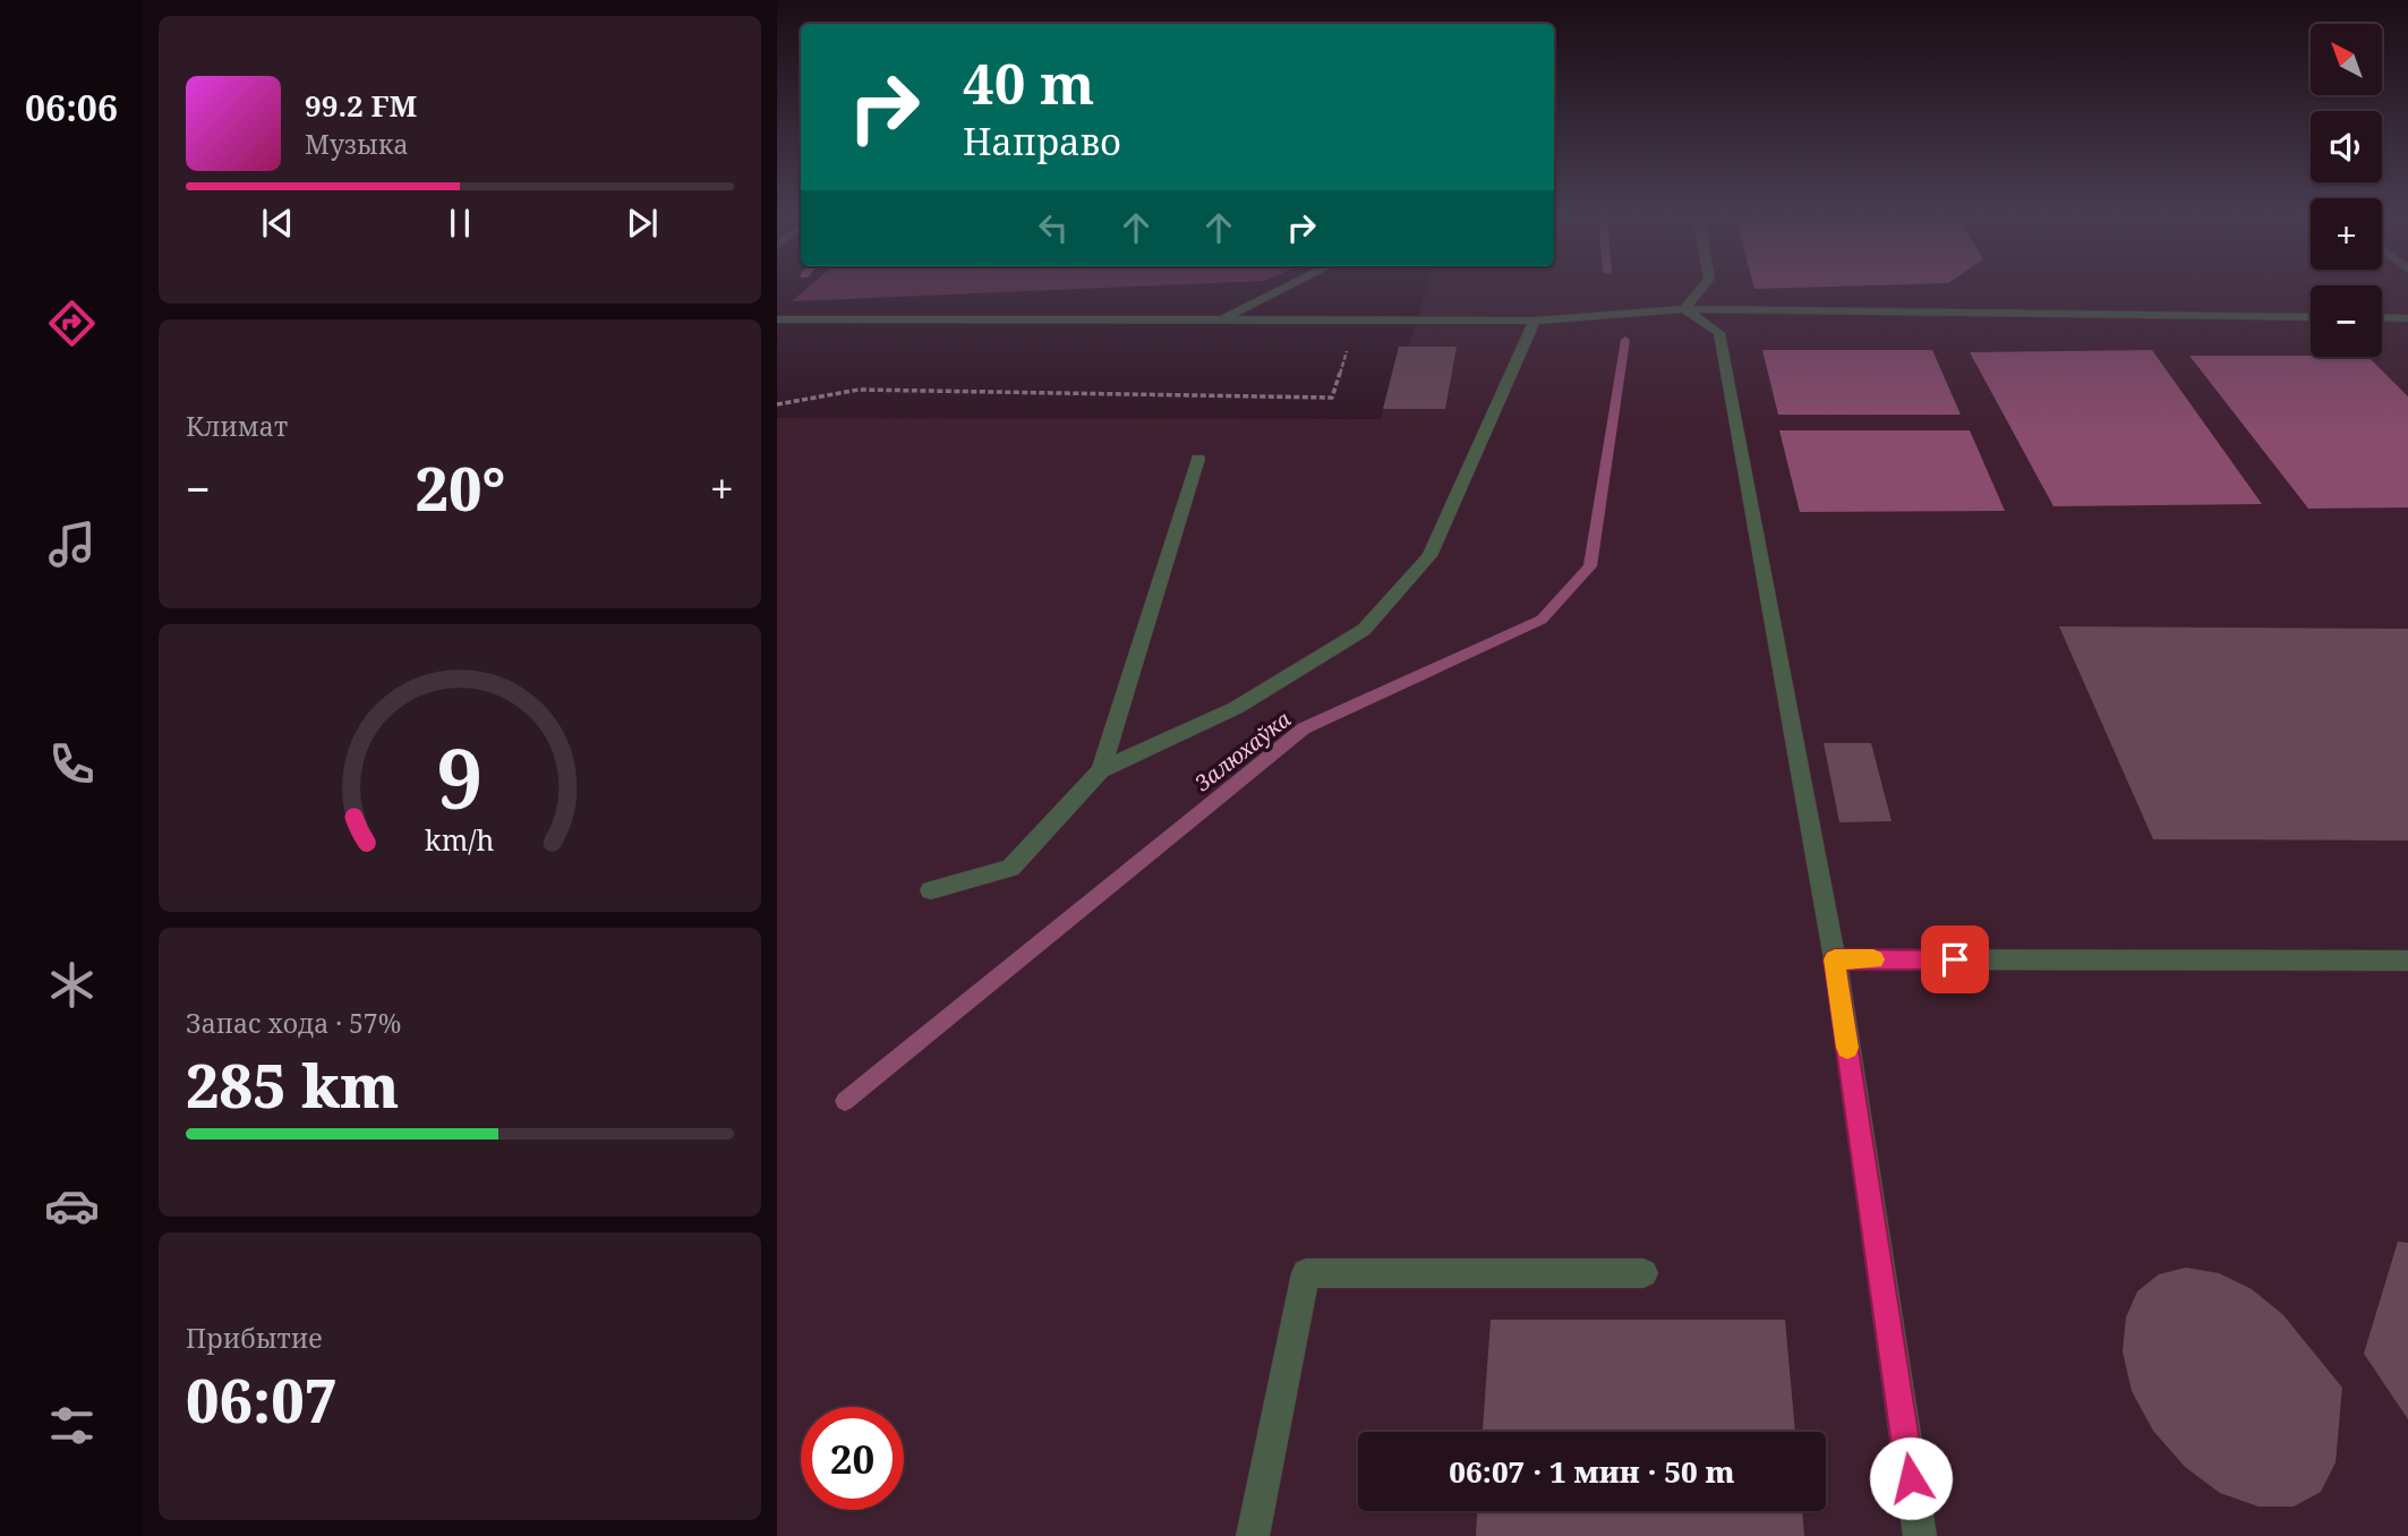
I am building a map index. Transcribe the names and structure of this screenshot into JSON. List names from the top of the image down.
{
  "water": ["Залюхаўка"],
  "north": "top left",
  "page": {
    "tabs": "06:06",
    "map_buttons": ["+", "−"],
    "turn": ["40 m", "Направо"],
    "song": ["99.2 FM", "Музыка"],
    "tile": [
      "Климат",
      ["Запас хода · 57%", "285 km"],
      ["Прибытие", "06:07"]
    ],
    "heat": ["−", "20°", "+"],
    "limit": "20",
    "trip": "06:07 · 1 мин · 50 m",
    "gauge": ["9", "km/h"]
  }
}
